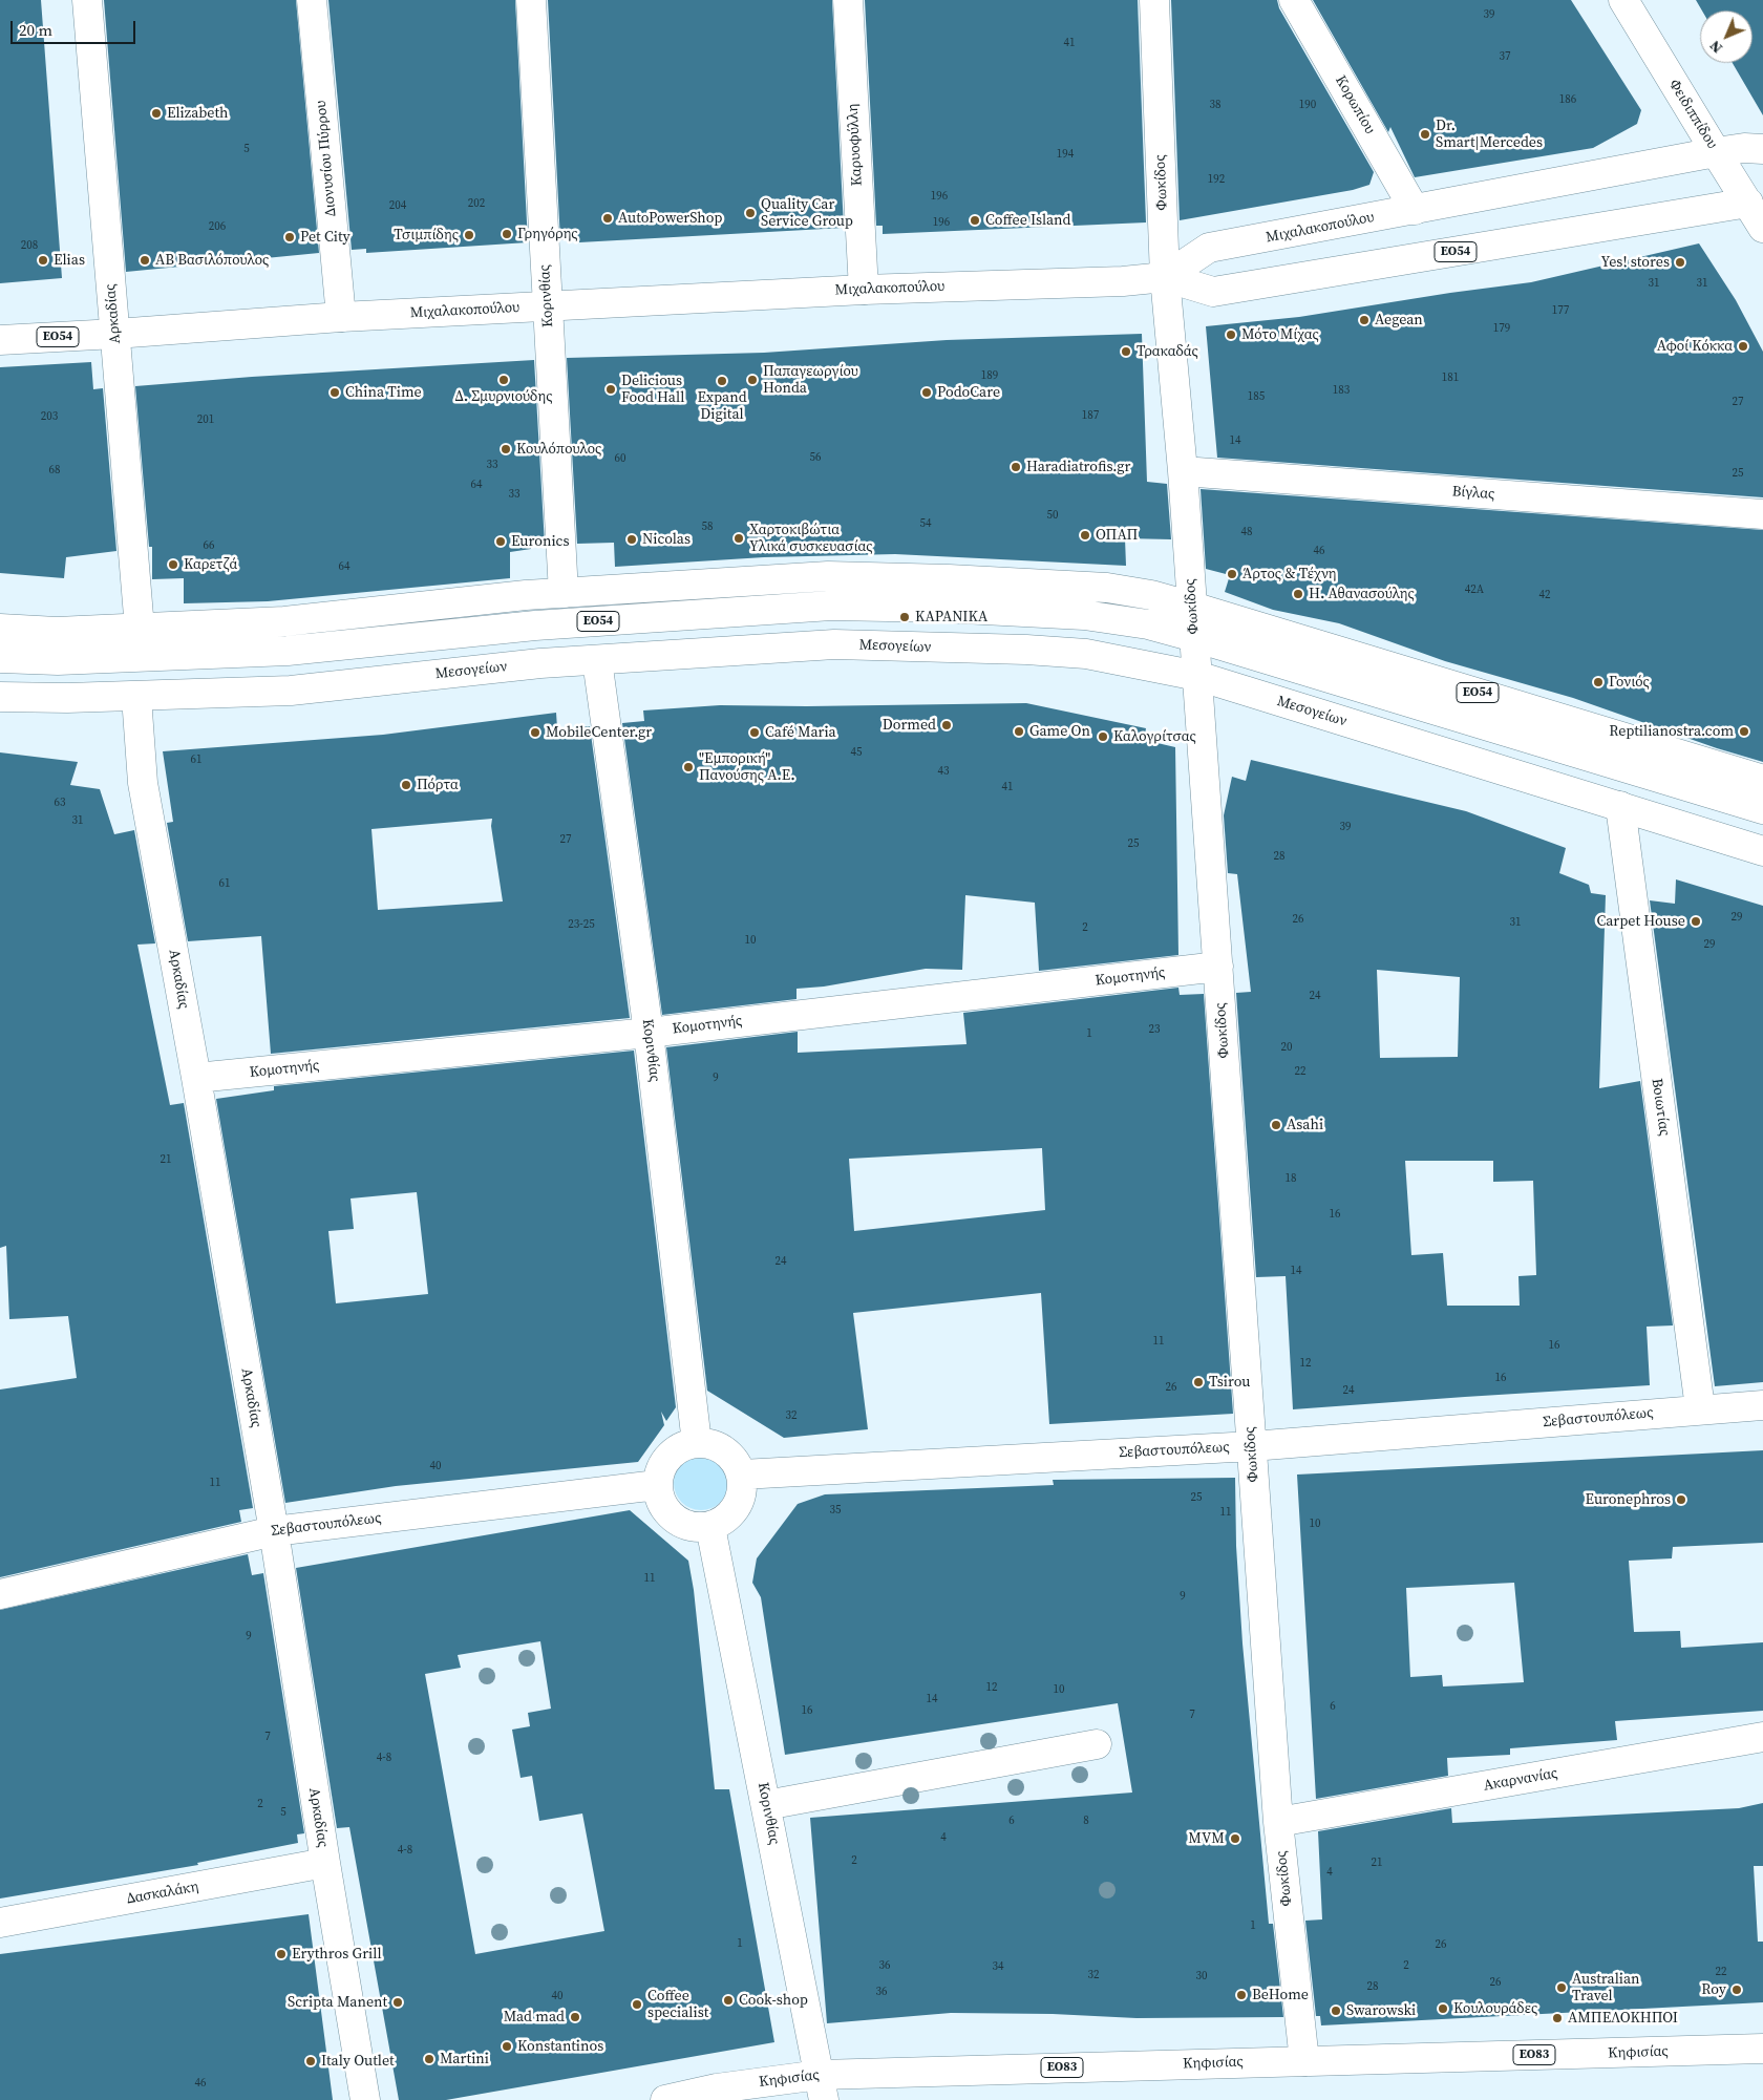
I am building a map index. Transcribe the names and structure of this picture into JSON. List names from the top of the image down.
{
  "streets": {
    "street": [
      "Κορωπίου",
      "Φειδιππίδου",
      "Καρυοφύλλη",
      "Διονυσίου Πύρρου",
      "Φωκίδος",
      "Μιχαλακοπούλου",
      "ΕΟ54",
      "Κορινθίας",
      "Αρκαδίας",
      "Βίγλας",
      "Μεσογείων",
      "Κομοτηνής",
      "Βοιωτίας",
      "Σεβαστουπόλεως",
      "Ακαρνανίας",
      "Δασκαλάκη",
      "Κηφισίας",
      "ΕΟ83"
    ]
  },
  "crossings": [
    ["Κορωπίου", "Μιχαλακοπούλου"],
    ["Φειδιππίδου", "Μιχαλακοπούλου"],
    ["Φειδιππίδου", "ΕΟ54"],
    ["Καρυοφύλλη", "Μιχαλακοπούλου"],
    ["Διονυσίου Πύρρου", "Μιχαλακοπούλου"],
    ["Φωκίδος", "Μιχαλακοπούλου"],
    ["Φωκίδος", "ΕΟ54"],
    ["Φωκίδος", "Βίγλας"],
    ["Φωκίδος", "Μεσογείων"],
    ["Φωκίδος", "Κομοτηνής"],
    ["Φωκίδος", "Σεβαστουπόλεως"],
    ["Φωκίδος", "Ακαρνανίας"],
    ["Φωκίδος", "Κηφισίας"],
    ["Μιχαλακοπούλου", "ΕΟ54"],
    ["Μιχαλακοπούλου", "Κορινθίας"],
    ["Μιχαλακοπούλου", "Αρκαδίας"],
    ["ΕΟ54", "Κορινθίας"],
    ["ΕΟ54", "Αρκαδίας"],
    ["Κορινθίας", "Μεσογείων"],
    ["Κορινθίας", "Κομοτηνής"],
    ["Κορινθίας", "Σεβαστουπόλεως"],
    ["Κορινθίας", "Κηφισίας"],
    ["Αρκαδίας", "Μεσογείων"],
    ["Αρκαδίας", "Κομοτηνής"],
    ["Αρκαδίας", "Σεβαστουπόλεως"],
    ["Αρκαδίας", "Δασκαλάκη"],
    ["Μεσογείων", "Βοιωτίας"],
    ["Βοιωτίας", "Σεβαστουπόλεως"]
  ],
  "places": [
    "Elizabeth",
    "Dr. Smart|Mercedes",
    "Quality Car Service Group",
    "AutoPowerShop",
    "Coffee Island",
    "Γρηγόρης",
    "Τσιμπίδης",
    "Pet City",
    "Elias",
    "ΑΒ Βασιλόπουλος",
    "Yes! stores",
    "Aegean",
    "Μότο Μίχας",
    "Αφοί Κόκκα",
    "Τρακαδάς",
    "Δ. Σμυρνιούδης",
    "Παπαγεωργίου Honda",
    "Expand Digital",
    "Delicious Food Hall",
    "China Time",
    "PodoCare",
    "Κουλόπουλος",
    "Haradiatrofis.gr",
    "ΟΠΑΠ",
    "Χαρτοκιβώτια Υλικά συσκευασίας",
    "Nicolas",
    "Euronics",
    "Καρετζά",
    "Άρτος & Τέχνη",
    "Η. Αθανασούλης",
    "ΚΑΡΑΝΙΚΑ",
    "Γονιός",
    "Dormed",
    "Game On",
    "Reptilianostra.com",
    "MobileCenter.gr",
    "Café Maria",
    "Καλογρίτσας",
    "\"Εμπορική\" Πανούσης Α.Ε.",
    "Πόρτα",
    "Carpet House",
    "Asahi",
    "Tsirou",
    "Euronephros",
    "MVM",
    "Erythros Grill",
    "Australian Travel",
    "Roy",
    "BeHome",
    "Cook-shop",
    "Scripta Manent",
    "Coffee specialist",
    "Κουλουράδες",
    "Swarowski",
    "Mad mad",
    "ΑΜΠΕΛΟΚΗΠΟΙ",
    "Konstantinos",
    "Martini",
    "Italy Outlet"
  ],
  "house_numbers": [
    "39",
    "41",
    "37",
    "186",
    "38",
    "190",
    "5",
    "194",
    "192",
    "196",
    "202",
    "204",
    "196",
    "206",
    "208",
    "31",
    "31",
    "177",
    "179",
    "189",
    "181",
    "183",
    "185",
    "27",
    "187",
    "203",
    "201",
    "14",
    "56",
    "60",
    "33",
    "68",
    "25",
    "64",
    "33",
    "50",
    "54",
    "58",
    "48",
    "66",
    "46",
    "64",
    "42Α",
    "42",
    "45",
    "61",
    "43",
    "41",
    "63",
    "31",
    "39",
    "27",
    "25",
    "28",
    "61",
    "29",
    "26",
    "31",
    "23-25",
    "2",
    "10",
    "29",
    "24",
    "23",
    "1",
    "20",
    "22",
    "9",
    "21",
    "18",
    "16",
    "24",
    "14",
    "11",
    "16",
    "12",
    "16",
    "26",
    "24",
    "32",
    "40",
    "11",
    "25",
    "35",
    "11",
    "10",
    "11",
    "9",
    "9",
    "12",
    "10",
    "14",
    "6",
    "16",
    "7",
    "7",
    "4-8",
    "2",
    "5",
    "6",
    "8",
    "4",
    "4-8",
    "2",
    "21",
    "4",
    "1",
    "1",
    "26",
    "36",
    "2",
    "34",
    "22",
    "32",
    "30",
    "26",
    "28",
    "36",
    "40",
    "46"
  ],
  "scale_bar": "20 m",
  "north": "bottom left"
}
